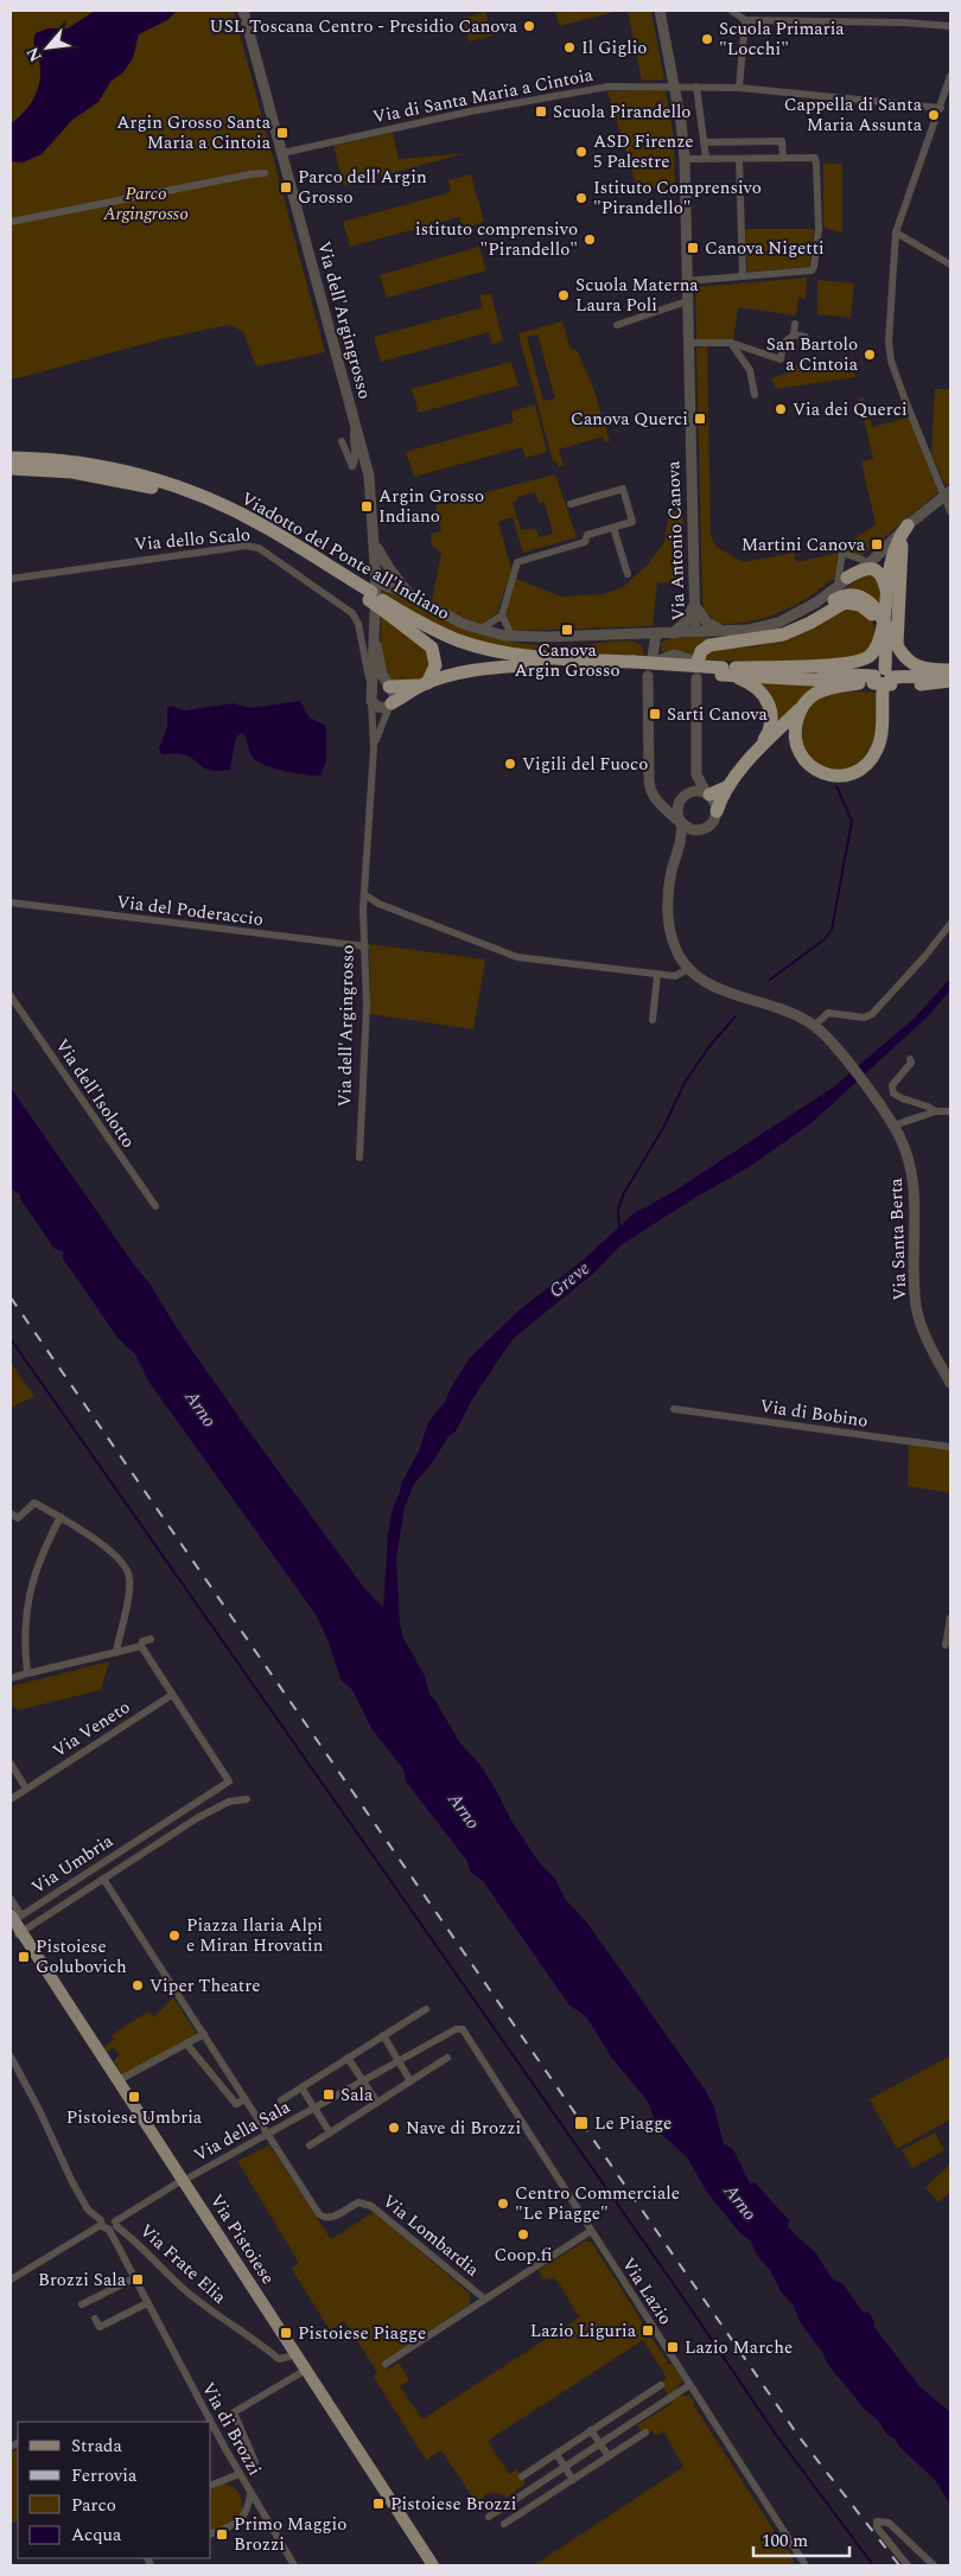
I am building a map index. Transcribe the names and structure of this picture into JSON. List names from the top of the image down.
{
  "streets": {
    "highway": ["Viadotto del Ponte all'Indiano"],
    "main road": ["Via Pistoiese"],
    "street": [
      "Via di Santa Maria a Cintoia",
      "Via dell'Argingrosso",
      "Via dello Scalo",
      "Via Antonio Canova",
      "Via del Poderaccio",
      "Via dell'Isolotto",
      "Via Santa Berta",
      "Via di Bobino",
      "Via Veneto",
      "Via Umbria",
      "Via della Sala",
      "Via Lombardia",
      "Via Frate Elia",
      "Via Lazio",
      "Via di Brozzi"
    ]
  },
  "crossings": [
    ["Via di Santa Maria a Cintoia", "Via dell'Argingrosso"],
    ["Via di Santa Maria a Cintoia", "Via Antonio Canova"],
    ["Via dell'Argingrosso", "Via dello Scalo"],
    ["Via dell'Argingrosso", "Via Antonio Canova"],
    ["Via dell'Argingrosso", "Viadotto del Ponte all'Indiano"],
    ["Via dell'Argingrosso", "Via del Poderaccio"],
    ["Via Antonio Canova", "Viadotto del Ponte all'Indiano"],
    ["Via Veneto", "Via Umbria"],
    ["Via Umbria", "Via Pistoiese"],
    ["Via della Sala", "Via Lombardia"],
    ["Via della Sala", "Via Pistoiese"],
    ["Via della Sala", "Via Frate Elia"],
    ["Via della Sala", "Via Lazio"],
    ["Via della Sala", "Via di Brozzi"],
    ["Via Pistoiese", "Via Frate Elia"],
    ["Via Frate Elia", "Via di Brozzi"]
  ],
  "water": ["Greve", "Arno"],
  "parks": ["Parco Argingrosso"],
  "places": {
    "other": [
      "USL Toscana Centro - Presidio Canova",
      "Scuola Primaria \"Locchi\"",
      "Il Giglio",
      "Cappella di Santa Maria Assunta",
      "ASD Firenze 5 Palestre",
      "Istituto Comprensivo \"Pirandello\"",
      "istituto comprensivo \"Pirandello\"",
      "Scuola Materna Laura Poli",
      "San Bartolo a Cintoia",
      "Via dei Querci",
      "Vigili del Fuoco",
      "Piazza Ilaria Alpi e Miran Hrovatin",
      "Viper Theatre",
      "Nave di Brozzi",
      "Centro Commerciale \"Le Piagge\"",
      "Coop.fi"
    ],
    "transit": [
      "Scuola Pirandello",
      "Argin Grosso Santa Maria a Cintoia",
      "Parco dell'Argin Grosso",
      "Canova Nigetti",
      "Canova Querci",
      "Argin Grosso Indiano",
      "Martini Canova",
      "Canova Argin Grosso",
      "Sarti Canova",
      "Pistoiese Golubovich",
      "Sala",
      "Pistoiese Umbria",
      "Le Piagge",
      "Brozzi Sala",
      "Lazio Liguria",
      "Pistoiese Piagge",
      "Lazio Marche",
      "Pistoiese Brozzi",
      "Primo Maggio Brozzi"
    ]
  },
  "legend": [
    "Strada",
    "Ferrovia",
    "Parco",
    "Acqua"
  ],
  "scale_bar": "100 m",
  "north": "bottom left"
}
